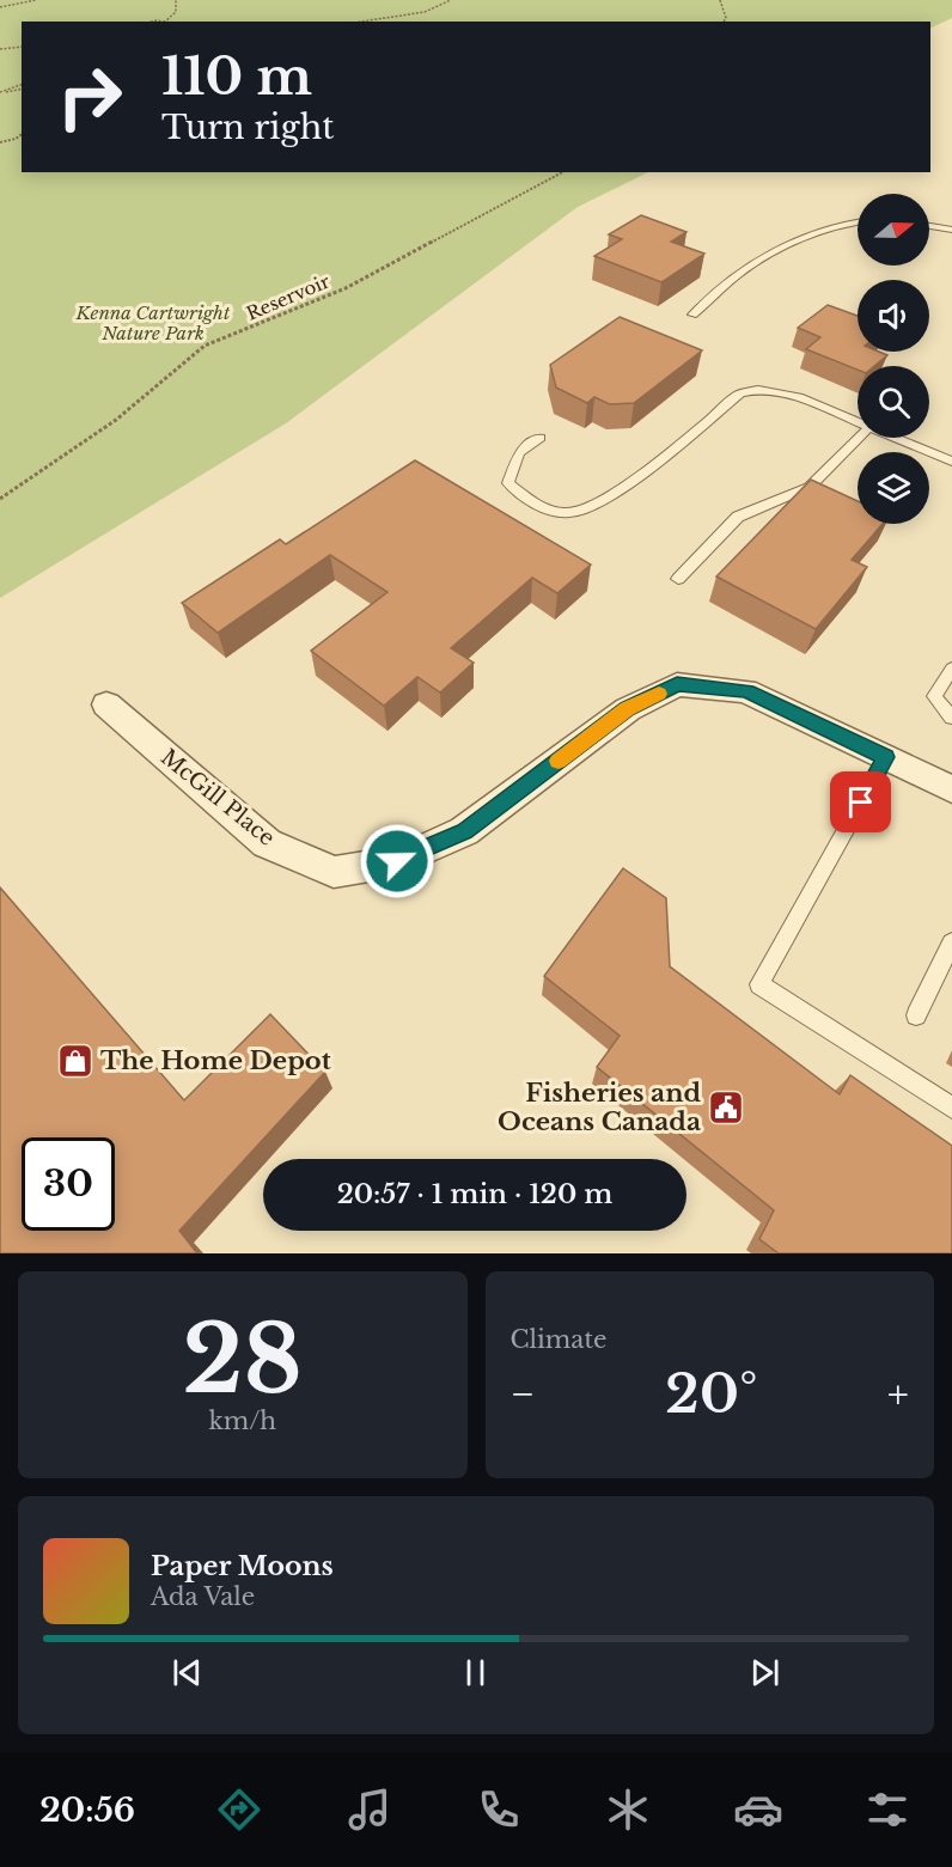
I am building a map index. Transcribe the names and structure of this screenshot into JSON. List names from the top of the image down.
{
  "streets": {
    "street": ["McGill Place"],
    "path": ["Reservoir"]
  },
  "parks": ["Kenna Cartwright Nature Park"],
  "places": {
    "shop": ["The Home Depot"],
    "public building": ["Fisheries and Oceans Canada"]
  },
  "north": "right",
  "page": {
    "turn": ["110 m", "Turn right"],
    "limit": "30",
    "trip": "20:57 · 1 min · 120 m",
    "tile": [
      ["28", "km/h"],
      "Climate"
    ],
    "heat": ["−", "20°", "+"],
    "song": ["Paper Moons", "Ada Vale"],
    "tabs": "20:56"
  }
}
